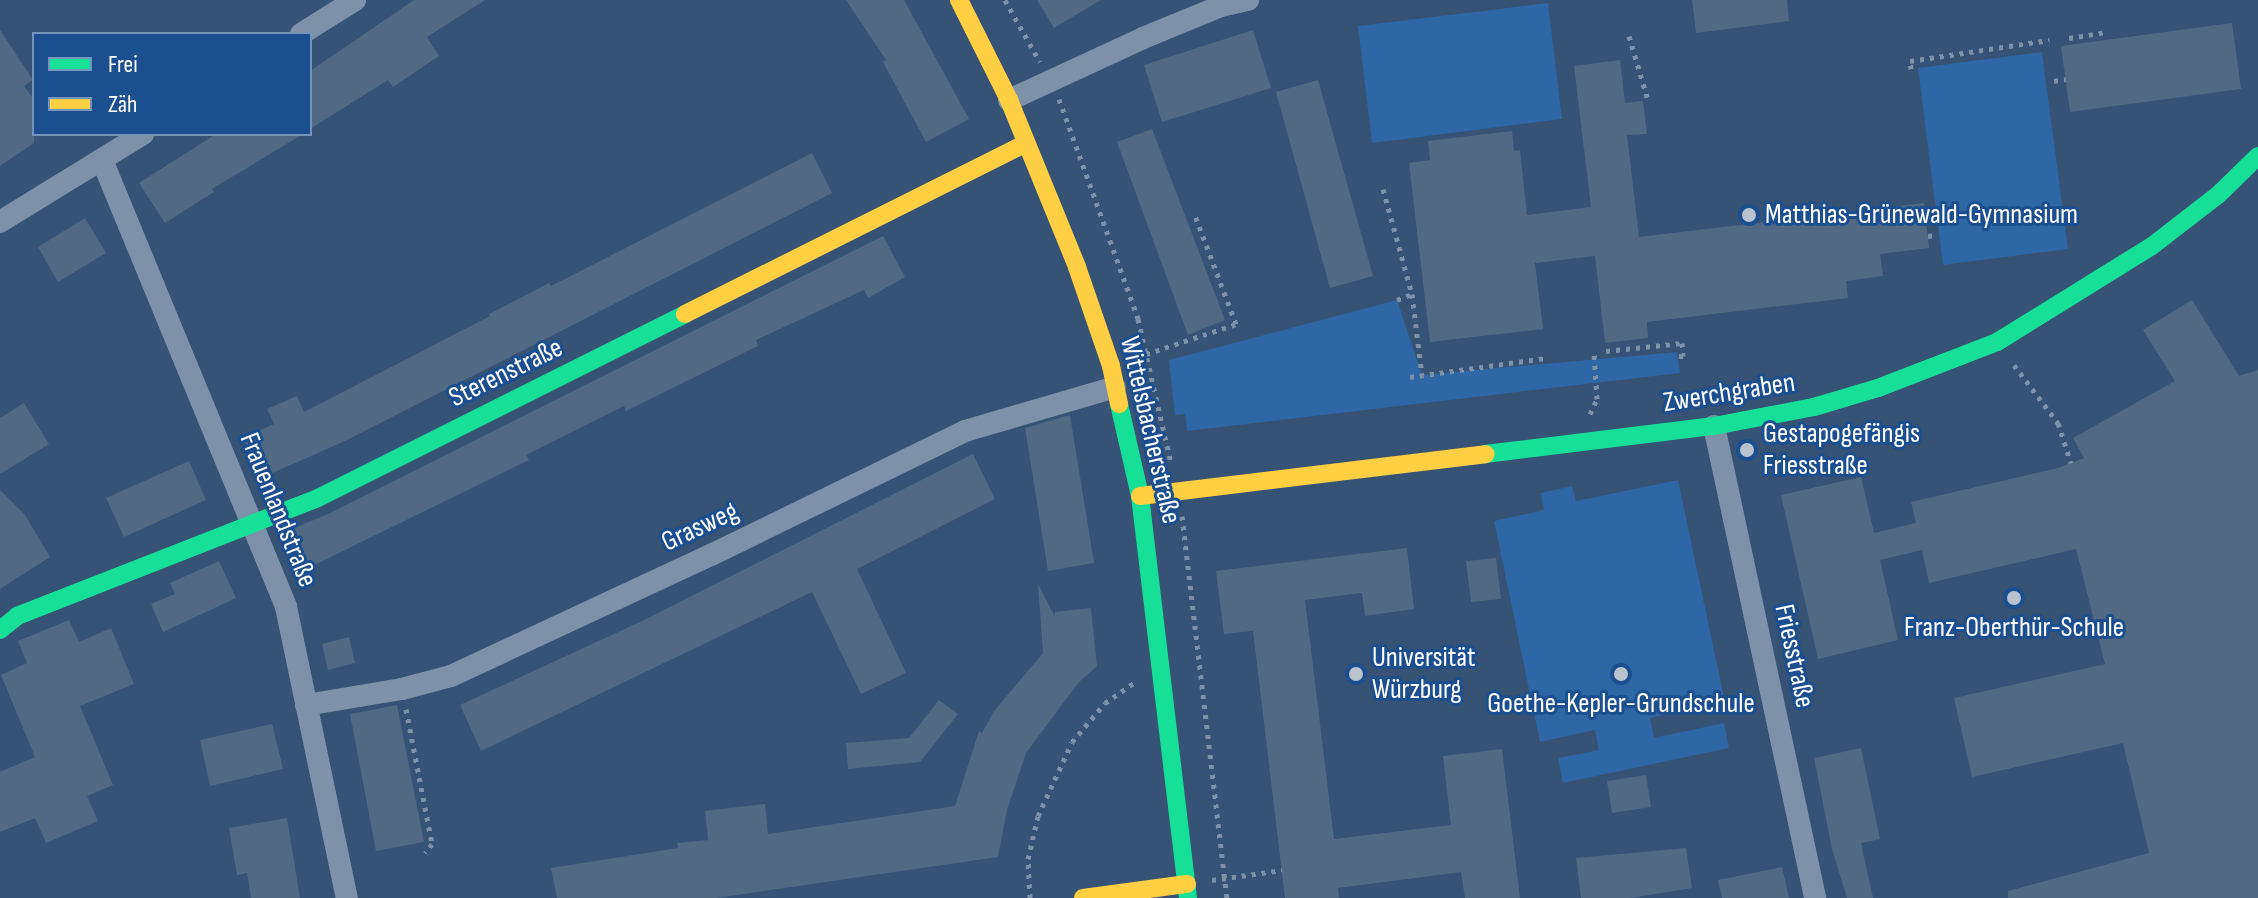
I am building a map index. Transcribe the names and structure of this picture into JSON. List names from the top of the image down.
{
  "streets": {
    "street": [
      "Sterenstraße",
      "Zwerchgraben",
      "Wittelsbacherstraße",
      "Frauenlandstraße",
      "Grasweg",
      "Friesstraße"
    ]
  },
  "crossings": [
    ["Sterenstraße", "Wittelsbacherstraße"],
    ["Sterenstraße", "Frauenlandstraße"],
    ["Zwerchgraben", "Wittelsbacherstraße"],
    ["Zwerchgraben", "Friesstraße"],
    ["Wittelsbacherstraße", "Grasweg"],
    ["Frauenlandstraße", "Grasweg"]
  ],
  "places": [
    "Matthias-Grünewald-Gymnasium",
    "Gestapogefängis Friesstraße",
    "Franz-Oberthür-Schule",
    "Universität Würzburg",
    "Goethe-Kepler-Grundschule"
  ],
  "legend": ["Frei", "Zäh"]
}
